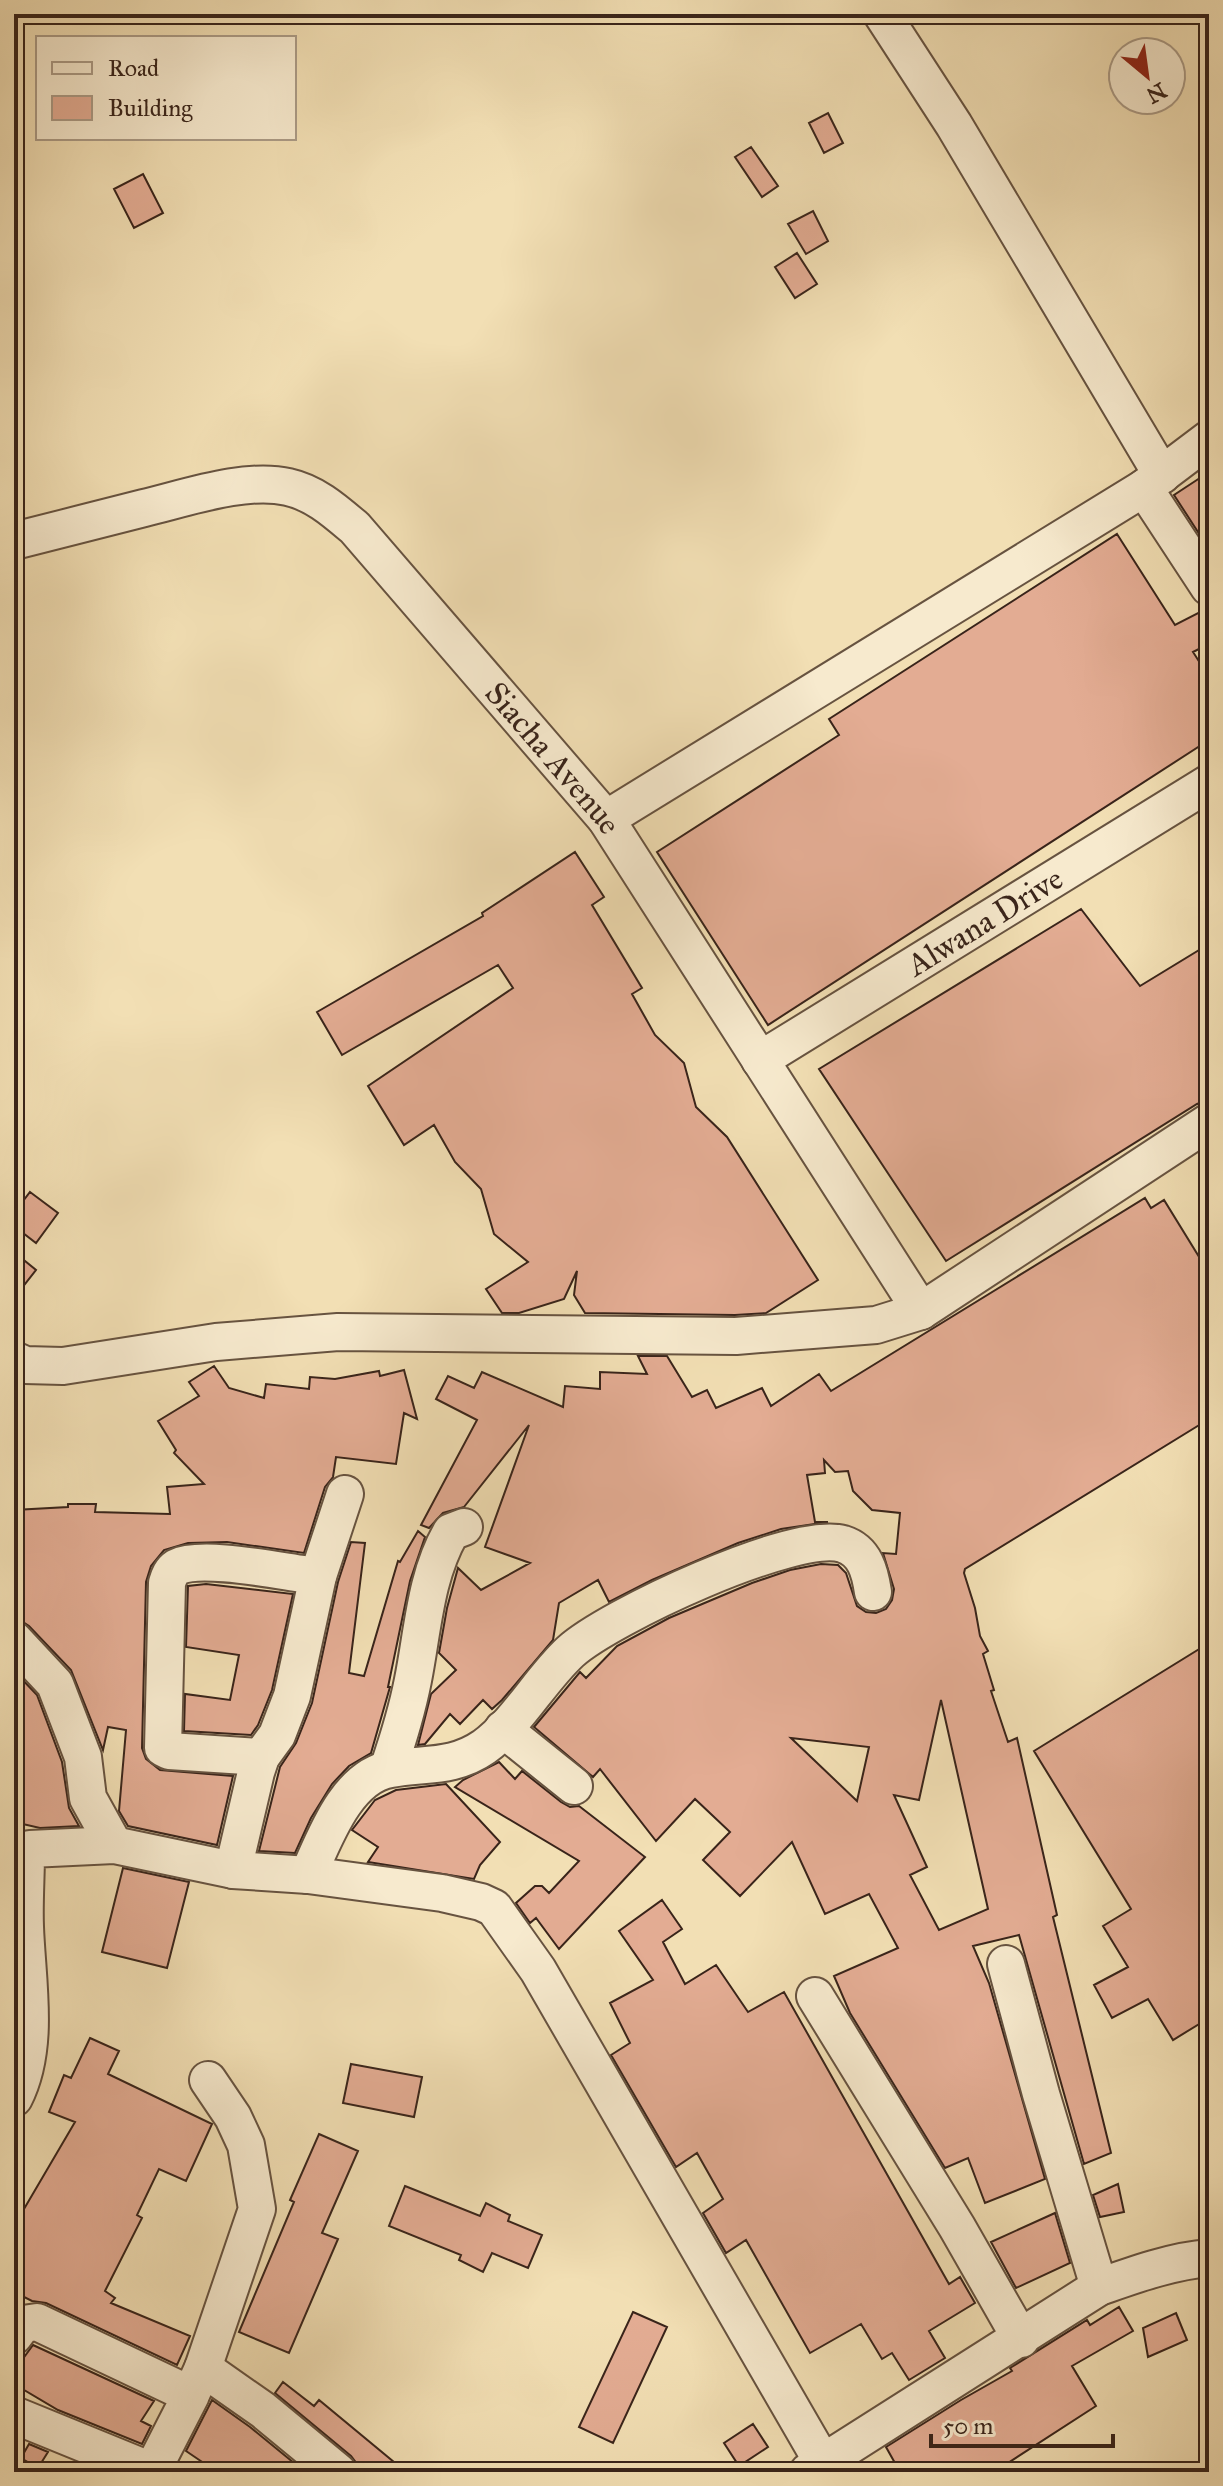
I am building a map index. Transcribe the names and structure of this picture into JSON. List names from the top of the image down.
{
  "streets": {
    "street": ["Siacha Avenue", "Alwana Drive"]
  },
  "crossings": [
    ["Siacha Avenue", "Alwana Drive"]
  ],
  "legend": ["Road", "Building"],
  "scale_bar": "50 m",
  "north": "bottom right"
}
